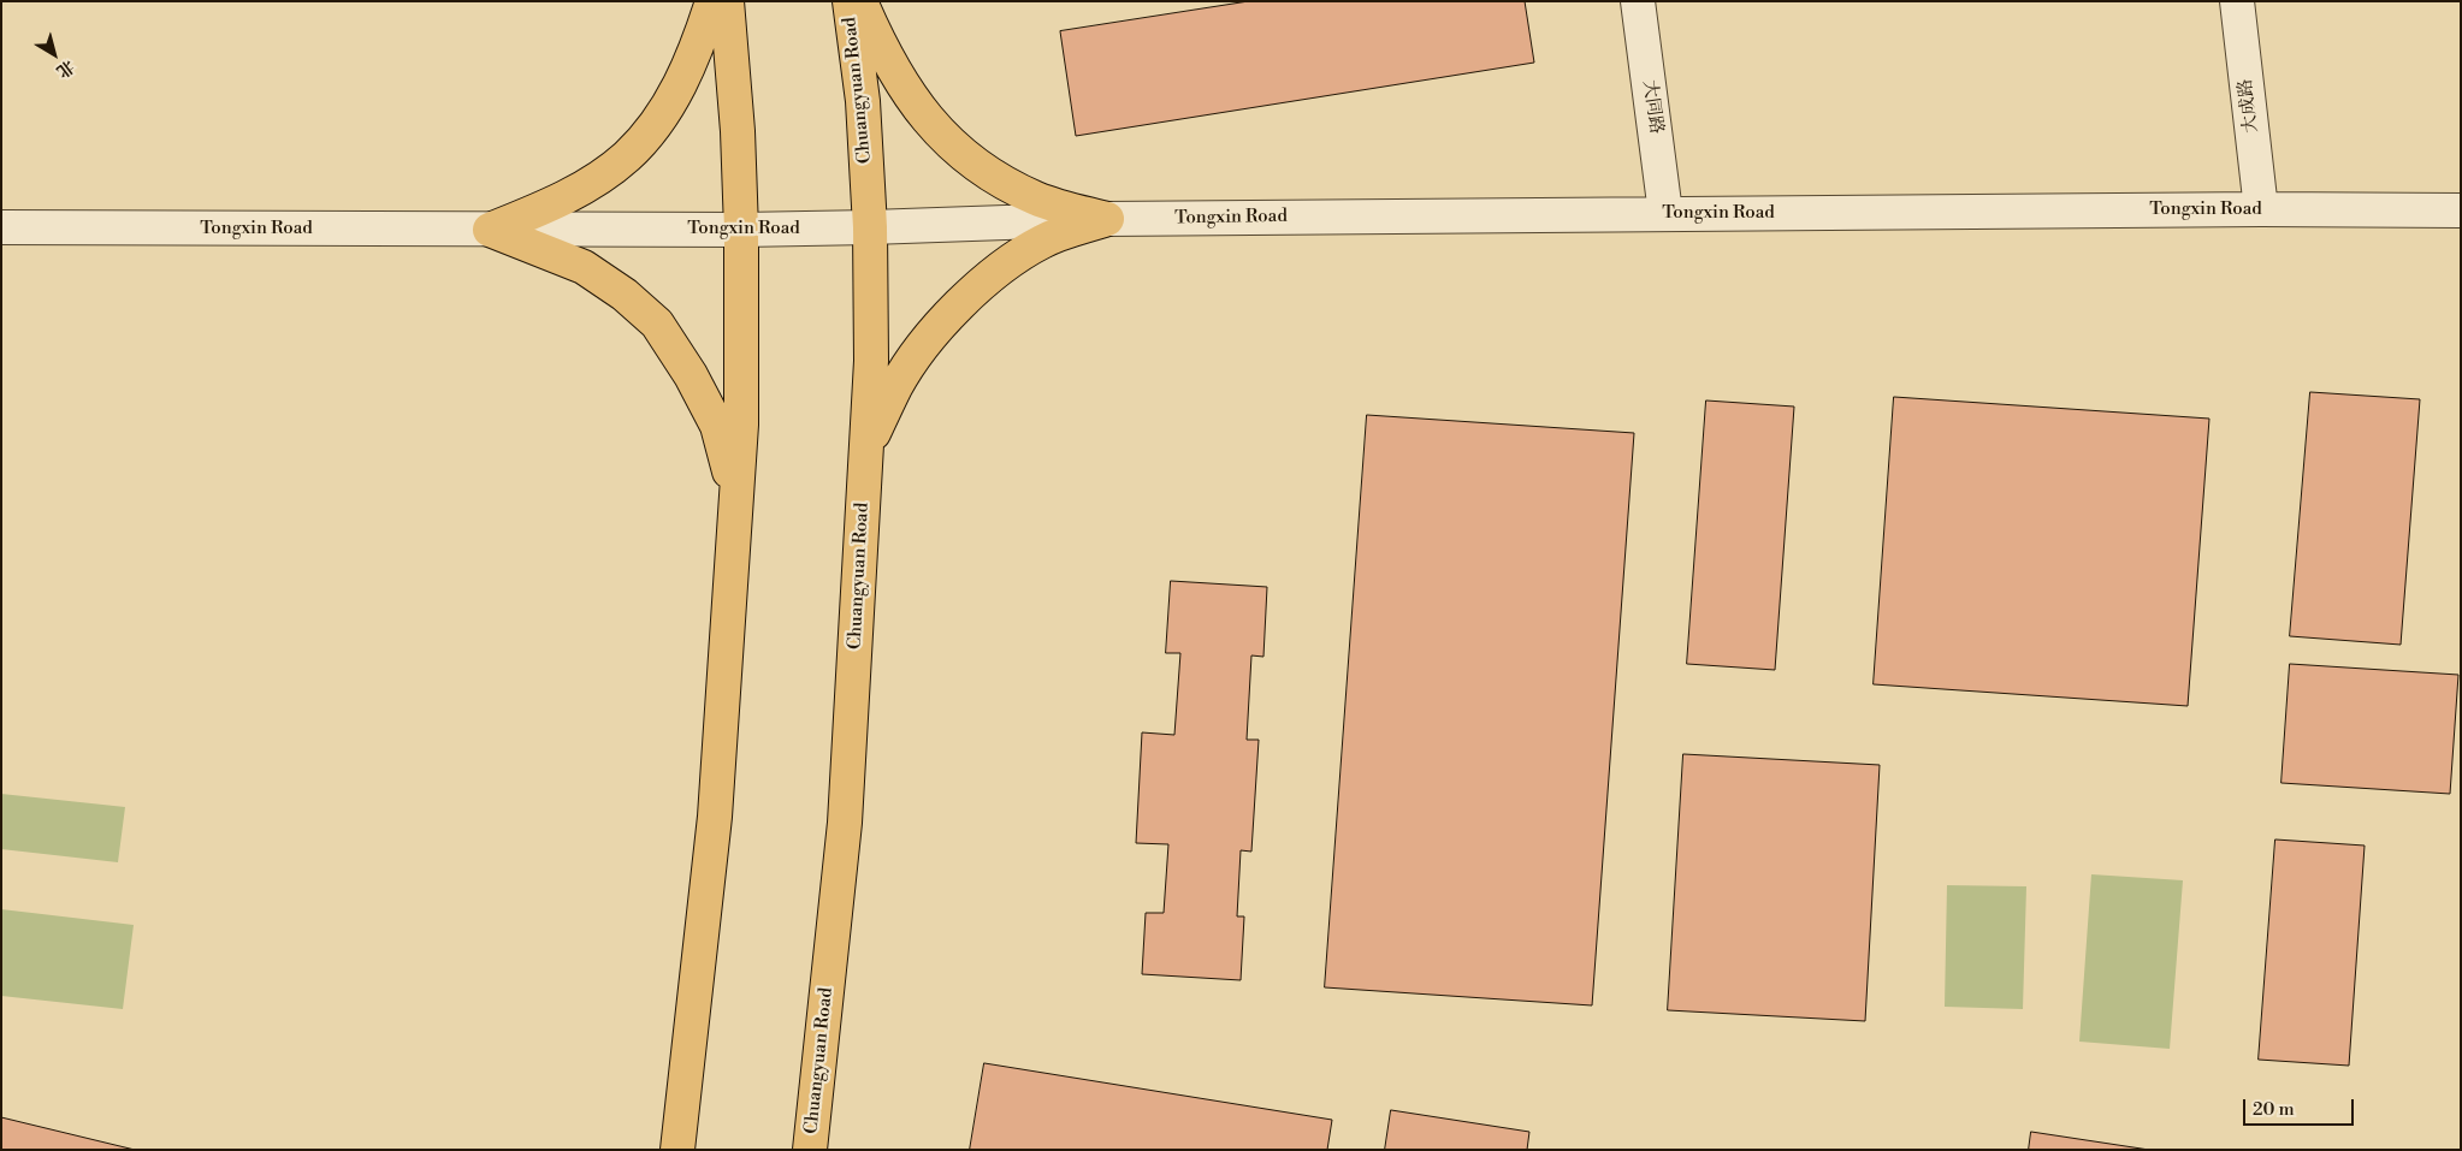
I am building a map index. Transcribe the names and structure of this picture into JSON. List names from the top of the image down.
{
  "streets": {
    "main road": ["Chuangyuan Road"],
    "street": ["大成路", "大同路", "Tongxin Road"]
  },
  "crossings": [
    ["Chuangyuan Road", "Tongxin Road"],
    ["大成路", "Tongxin Road"],
    ["大同路", "Tongxin Road"]
  ],
  "scale_bar": "20 m",
  "north": "bottom right"
}
